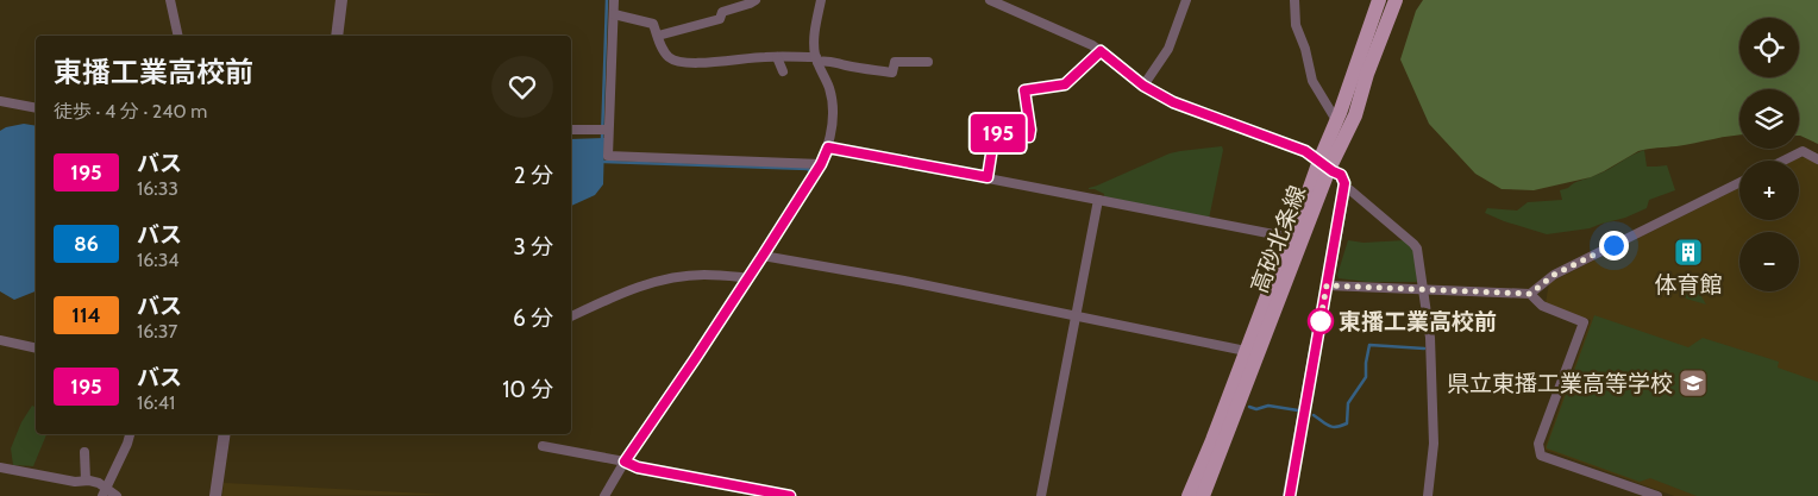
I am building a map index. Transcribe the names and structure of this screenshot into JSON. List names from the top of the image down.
{
  "streets": {
    "main road": ["高砂北条線"]
  },
  "places": {
    "building": ["体育館"],
    "other": ["東播工業高校前"],
    "school or university": ["県立東播工業高等学校"]
  },
  "lines": ["bus line 195"],
  "page": {
    "on_map": "195",
    "map_buttons": ["+", "−"],
    "heading": ["東播工業高校前", "徒歩 · 4 分 · 240 m"],
    "list": [
      {
        "mark": "195",
        "name": "バス",
        "note": "16:33",
        "value": "2 分"
      },
      {
        "mark": "86",
        "name": "バス",
        "note": "16:34",
        "value": "3 分"
      },
      {
        "mark": "114",
        "name": "バス",
        "note": "16:37",
        "value": "6 分"
      },
      {
        "mark": "195",
        "name": "バス",
        "note": "16:41",
        "value": "10 分"
      }
    ]
  }
}
